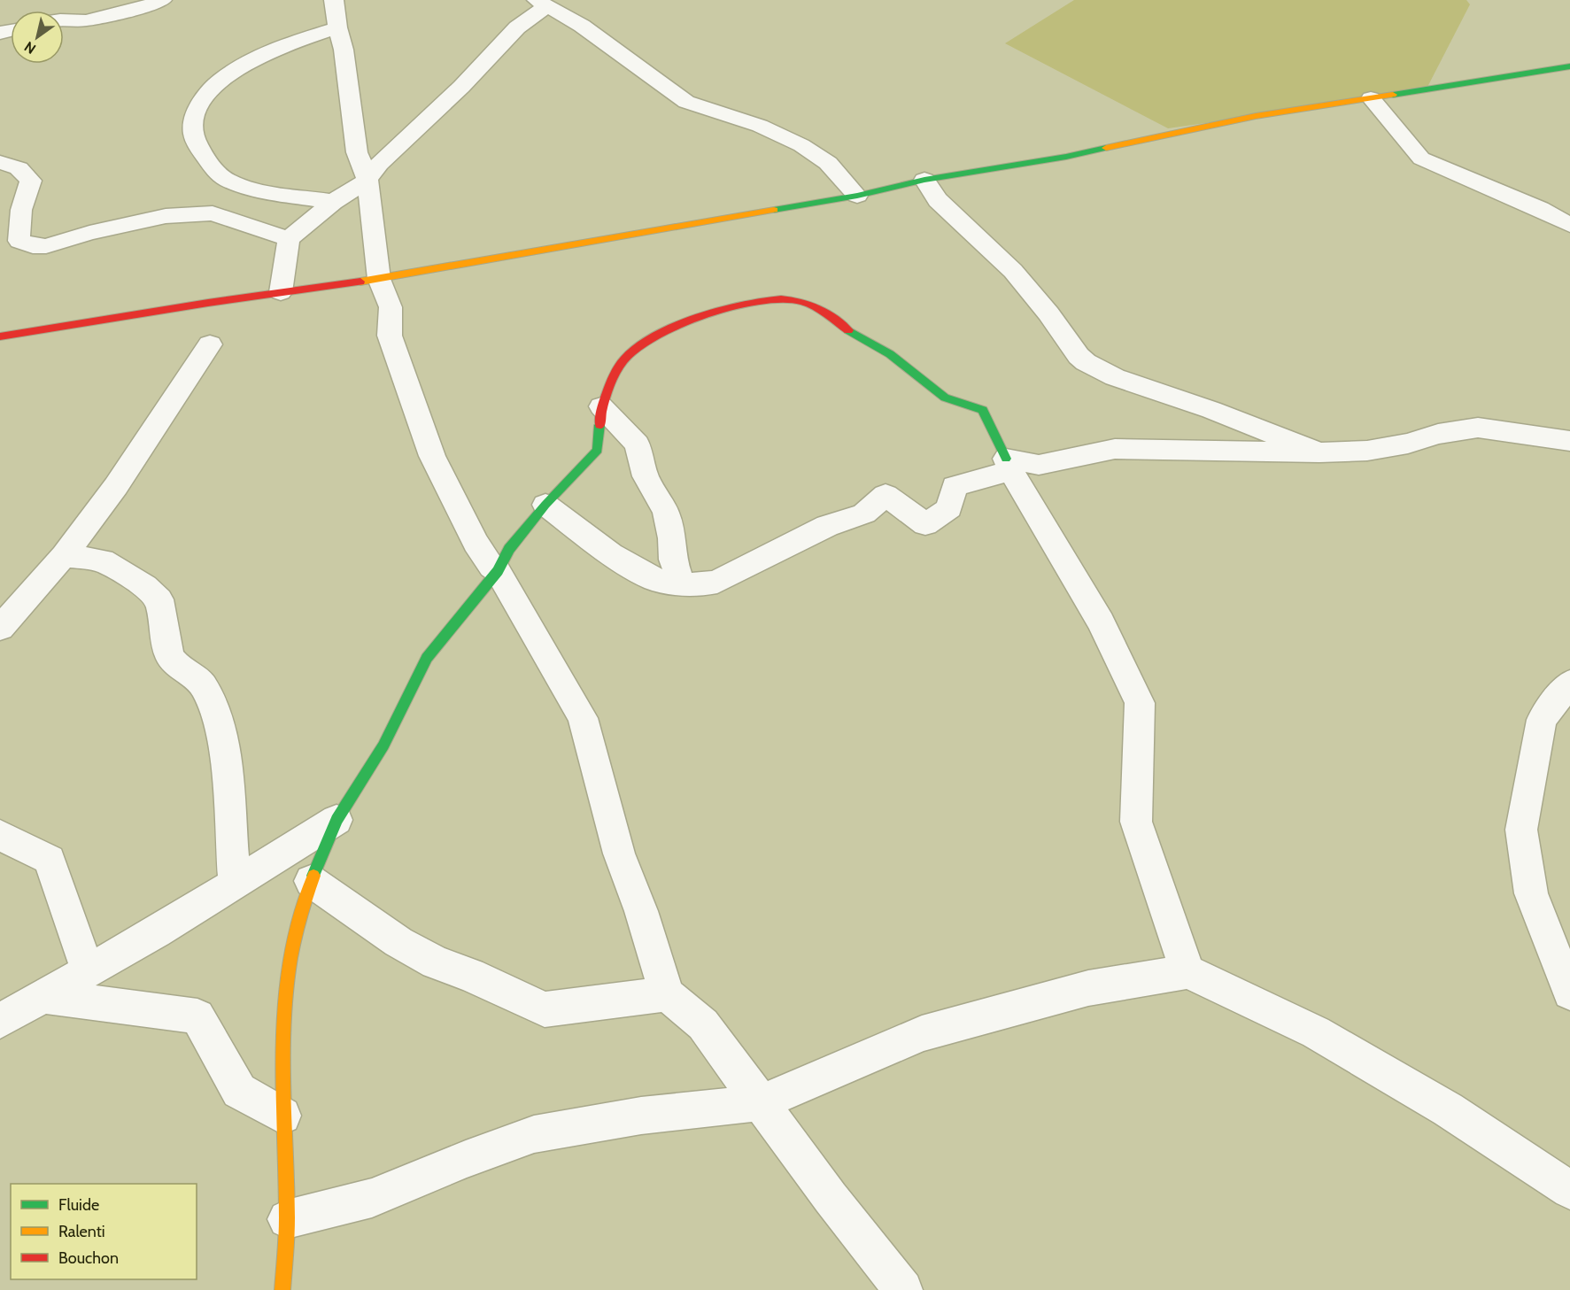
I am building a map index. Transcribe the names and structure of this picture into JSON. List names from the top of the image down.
{
  "legend": ["Fluide", "Ralenti", "Bouchon"],
  "north": "bottom left"
}
